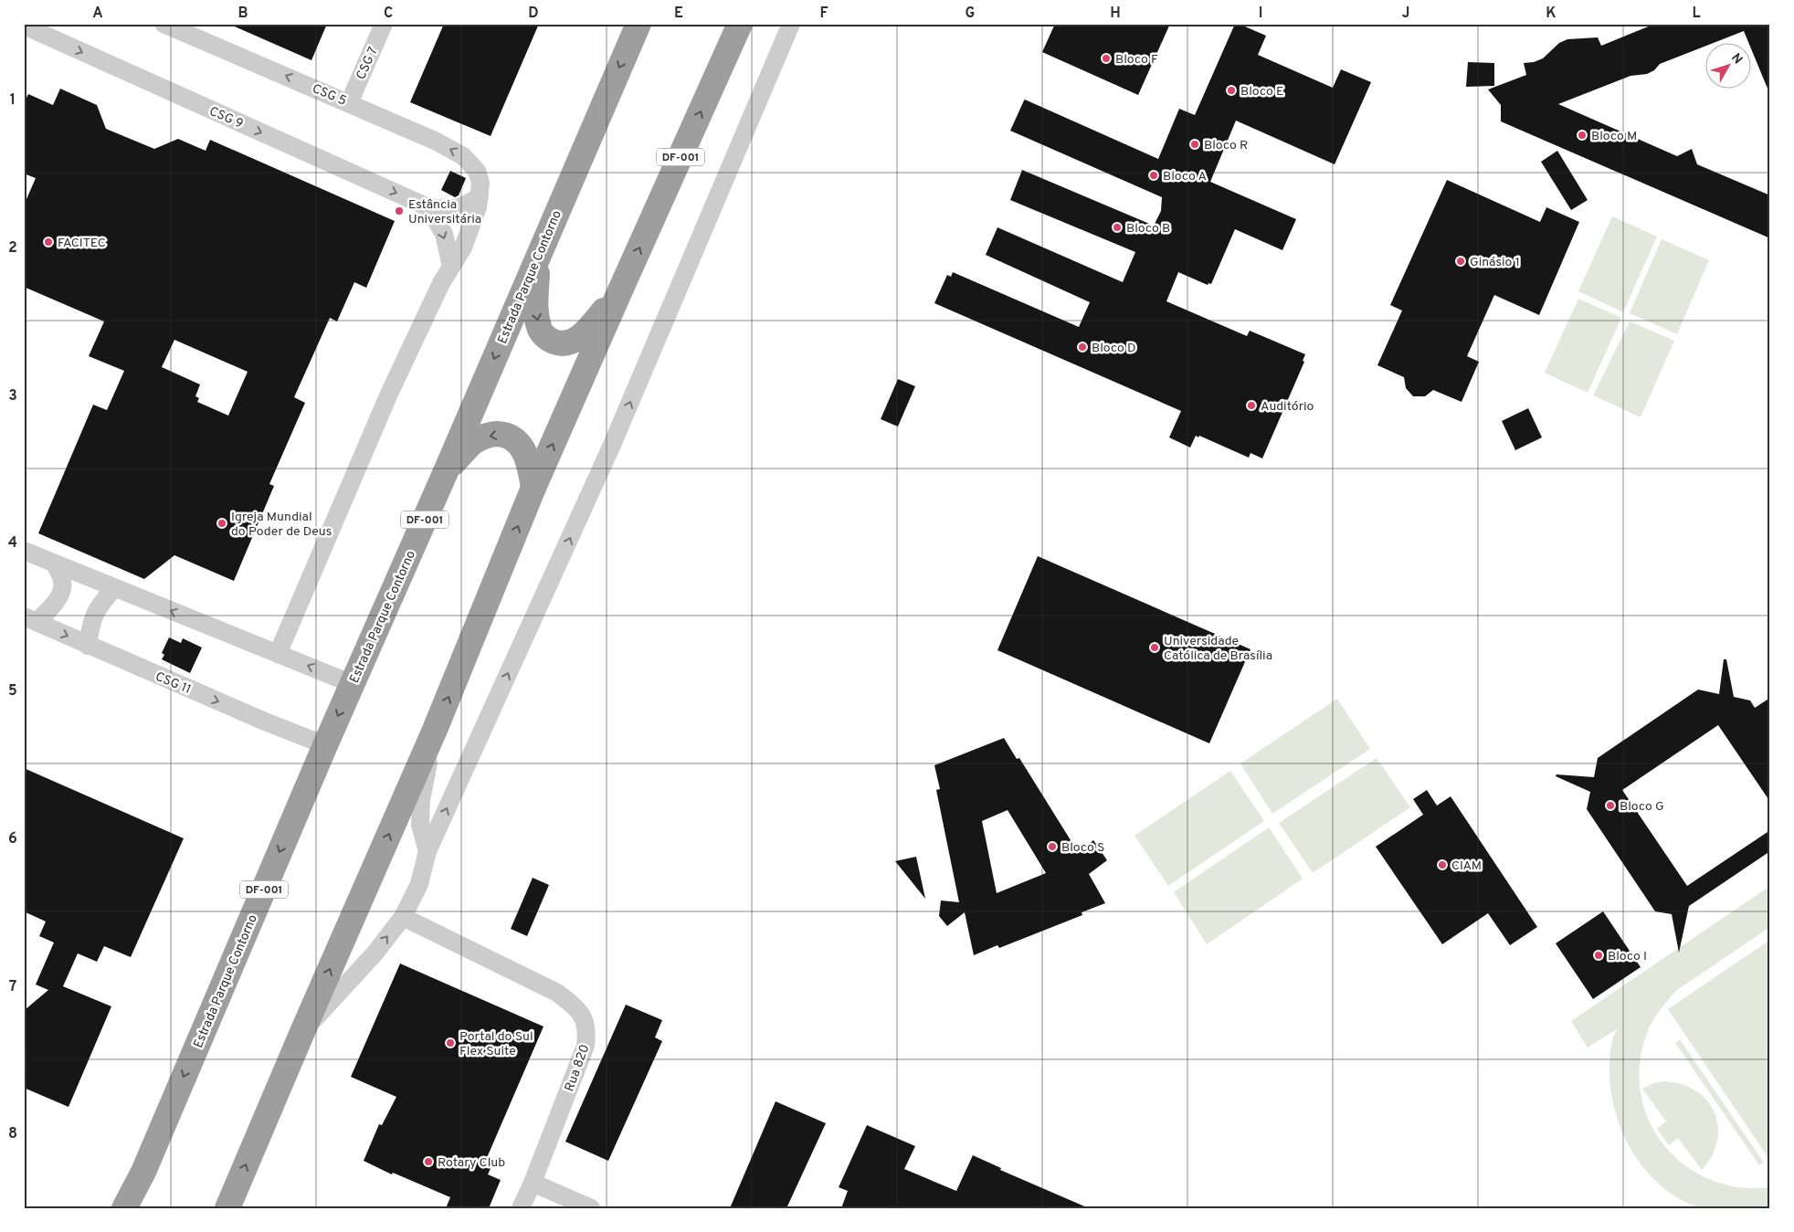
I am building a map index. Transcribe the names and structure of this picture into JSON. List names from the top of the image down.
{
  "streets": {
    "highway": ["DF-001", "Estrada Parque Contorno"],
    "street": [
      "CSG 7",
      "CSG 5",
      "CSG 9",
      "CSG 11",
      "Rua 820"
    ]
  },
  "crossings": [
    ["CSG 7", "CSG 5"],
    ["CSG 5", "CSG 9"],
    ["Estrada Parque Contorno", "CSG 11"]
  ],
  "one_way": ["CSG 5", "CSG 9"],
  "places": [
    "Bloco F",
    "Bloco E",
    "Bloco M",
    "Bloco R",
    "Bloco A",
    "Estância Universitária",
    "Bloco B",
    "FACITEC",
    "Ginásio 1",
    "Bloco D",
    "Auditório",
    "Igreja Mundial do Poder de Deus",
    "Universidade Católica de Brasília",
    "Bloco G",
    "Bloco S",
    "CIAM",
    "Bloco I",
    "Portal do Sul Flex Suite",
    "Rotary Club"
  ],
  "north": "top right",
  "grid": {
    "columns": [
      "A",
      "B",
      "C",
      "D",
      "E",
      "F",
      "G",
      "H",
      "I",
      "J",
      "K",
      "L"
    ],
    "rows": [
      "1",
      "2",
      "3",
      "4",
      "5",
      "6",
      "7",
      "8"
    ]
  }
}
